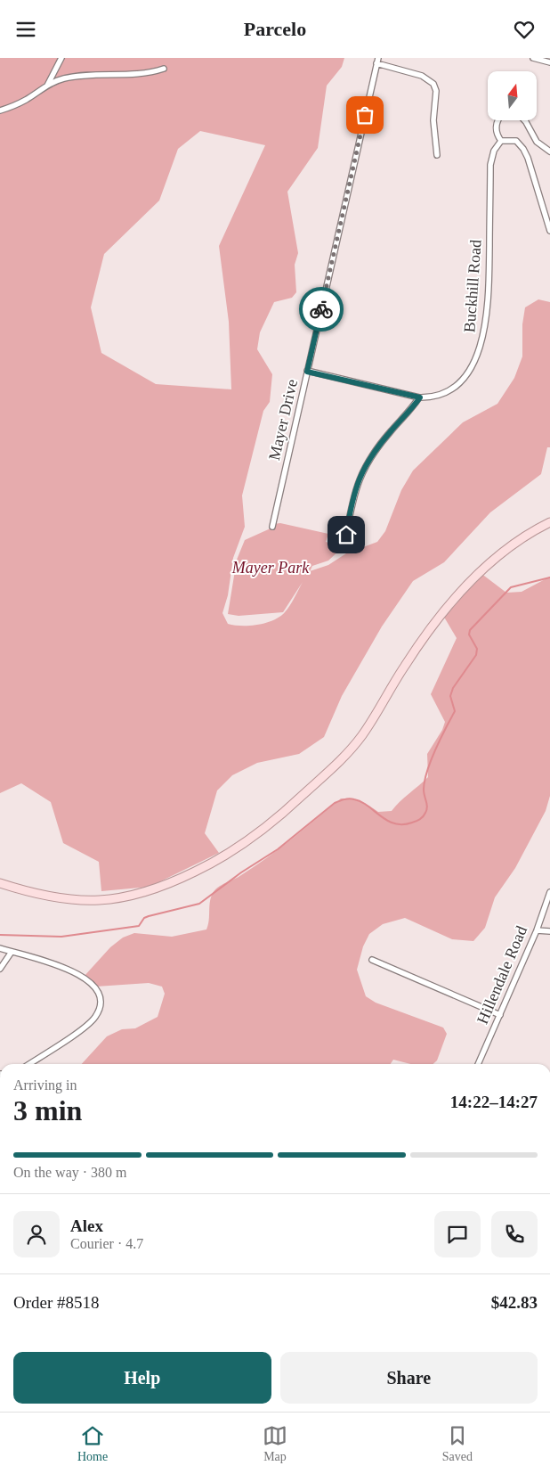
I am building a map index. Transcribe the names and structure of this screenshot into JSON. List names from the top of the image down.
{
  "streets": {
    "street": ["Buckhill Road", "Mayer Drive", "Hillendale Road"]
  },
  "crossings": [
    ["Buckhill Road", "Mayer Drive"]
  ],
  "parks": ["Mayer Park"],
  "north": "top",
  "page": {
    "header": "Parcelo",
    "heading": ["3 min", "Arriving in", "14:22–14:27"],
    "panel": [
      "Alex",
      "Courier · 4.7",
      "Order #8518",
      "$42.83"
    ],
    "bar": "On the way · 380 m",
    "buttons": ["Help", "Share"],
    "tabs": ["Home", "Map", "Saved"]
  }
}
